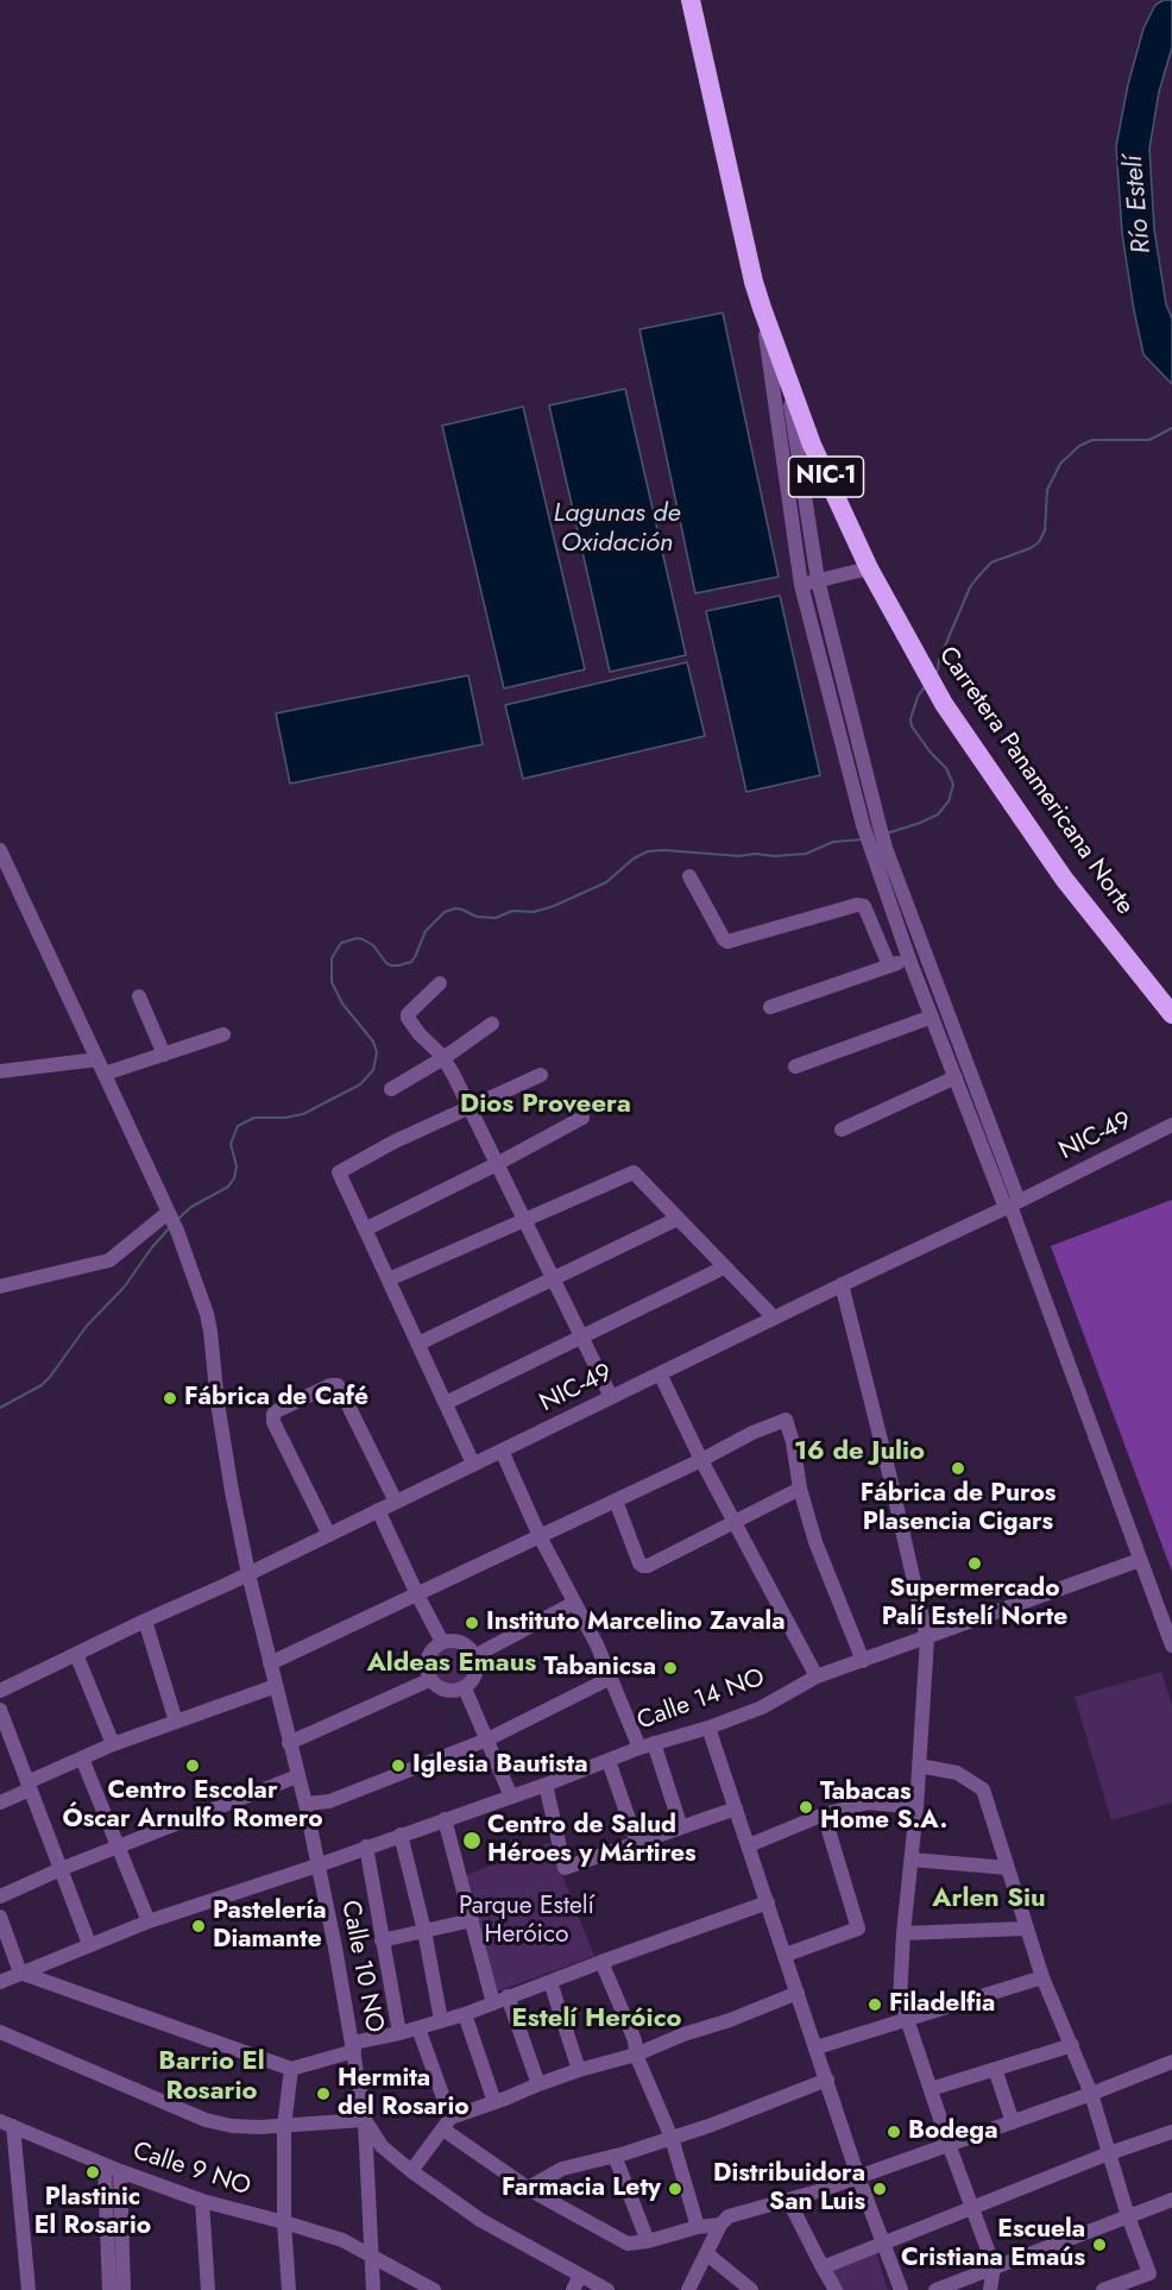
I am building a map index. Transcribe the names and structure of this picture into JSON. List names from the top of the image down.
{
  "streets": {
    "highway": ["NIC-1", "Carretera Panamericana Norte"],
    "street": [
      "NIC-49",
      "Calle 14 NO",
      "Calle 10 NO",
      "Calle 9 NO"
    ]
  },
  "crossings": [
    ["NIC-49", "Calle 10 NO"],
    ["Calle 14 NO", "Calle 10 NO"]
  ],
  "districts": [
    "Dios Proveera",
    "16 de Julio",
    "Aldeas Emaus",
    "Arlen Siu",
    "Estelí Heróico",
    "Barrio El Rosario"
  ],
  "water": ["Río Estelí", "Lagunas de Oxidación"],
  "parks": ["Parque Estelí Heróico"],
  "places": [
    "Fábrica de Café",
    "Fábrica de Puros Plasencia Cigars",
    "Supermercado Palí Estelí Norte",
    "Instituto Marcelino Zavala",
    "Tabanicsa",
    "Centro Escolar Óscar Arnulfo Romero",
    "Iglesia Bautista",
    "Tabacas Home S.A.",
    "Centro de Salud Héroes y Mártires",
    "Pastelería Diamante",
    "Filadelfia",
    "Hermita del Rosario",
    "Bodega",
    "Plastinic El Rosario",
    "Farmacia Lety",
    "Distribuidora San Luis",
    "Escuela Cristiana Emaús"
  ]
}
